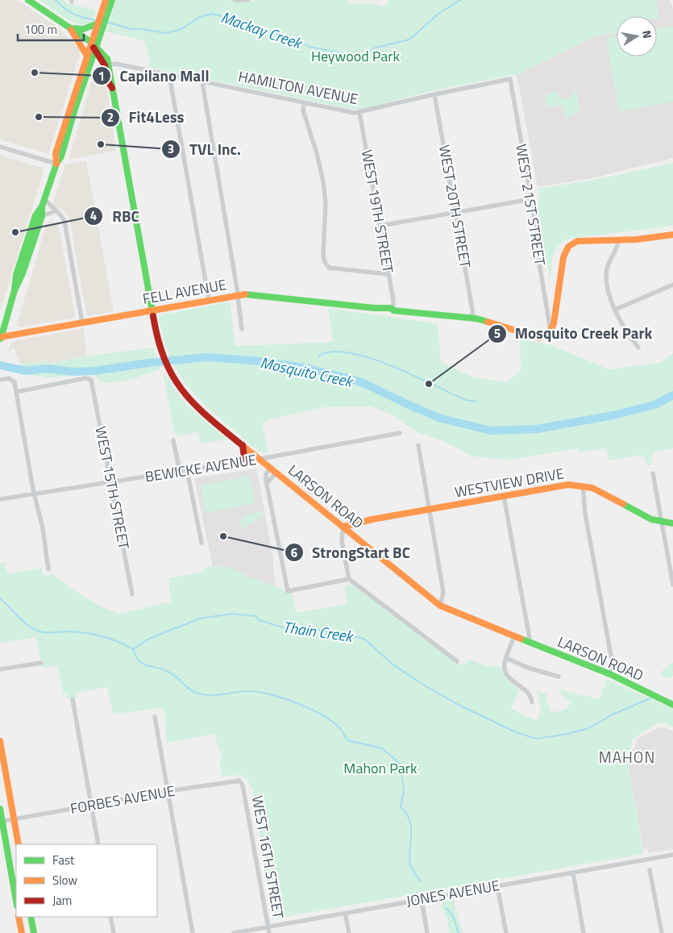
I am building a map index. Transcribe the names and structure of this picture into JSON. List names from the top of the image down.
{
  "streets": {
    "main road": ["FELL AVENUE", "WESTVIEW DRIVE", "LARSON ROAD"],
    "street": [
      "HAMILTON AVENUE",
      "WEST 21ST STREET",
      "WEST 20TH STREET",
      "WEST 19TH STREET",
      "BEWICKE AVENUE",
      "WEST 15TH STREET",
      "FORBES AVENUE",
      "WEST 16TH STREET",
      "JONES AVENUE"
    ]
  },
  "crossings": [
    ["HAMILTON AVENUE", "WEST 21ST STREET"],
    ["HAMILTON AVENUE", "WEST 20TH STREET"],
    ["HAMILTON AVENUE", "WEST 19TH STREET"],
    ["WEST 21ST STREET", "FELL AVENUE"],
    ["WEST 20TH STREET", "FELL AVENUE"],
    ["WEST 19TH STREET", "FELL AVENUE"],
    ["FELL AVENUE", "LARSON ROAD"],
    ["BEWICKE AVENUE", "WEST 15TH STREET"],
    ["BEWICKE AVENUE", "LARSON ROAD"],
    ["WESTVIEW DRIVE", "LARSON ROAD"],
    ["FORBES AVENUE", "WEST 16TH STREET"],
    ["WEST 16TH STREET", "JONES AVENUE"]
  ],
  "districts": ["MAHON"],
  "water": ["Mackay Creek", "Mosquito Creek", "Thain Creek"],
  "parks": ["Heywood Park", "Mahon Park"],
  "places": [
    "Capilano Mall",
    "Fit4Less",
    "TVL Inc.",
    "RBC",
    "Mosquito Creek Park",
    "StrongStart BC"
  ],
  "legend": ["Fast", "Slow", "Jam"],
  "scale_bar": "100 m",
  "north": "right"
}
